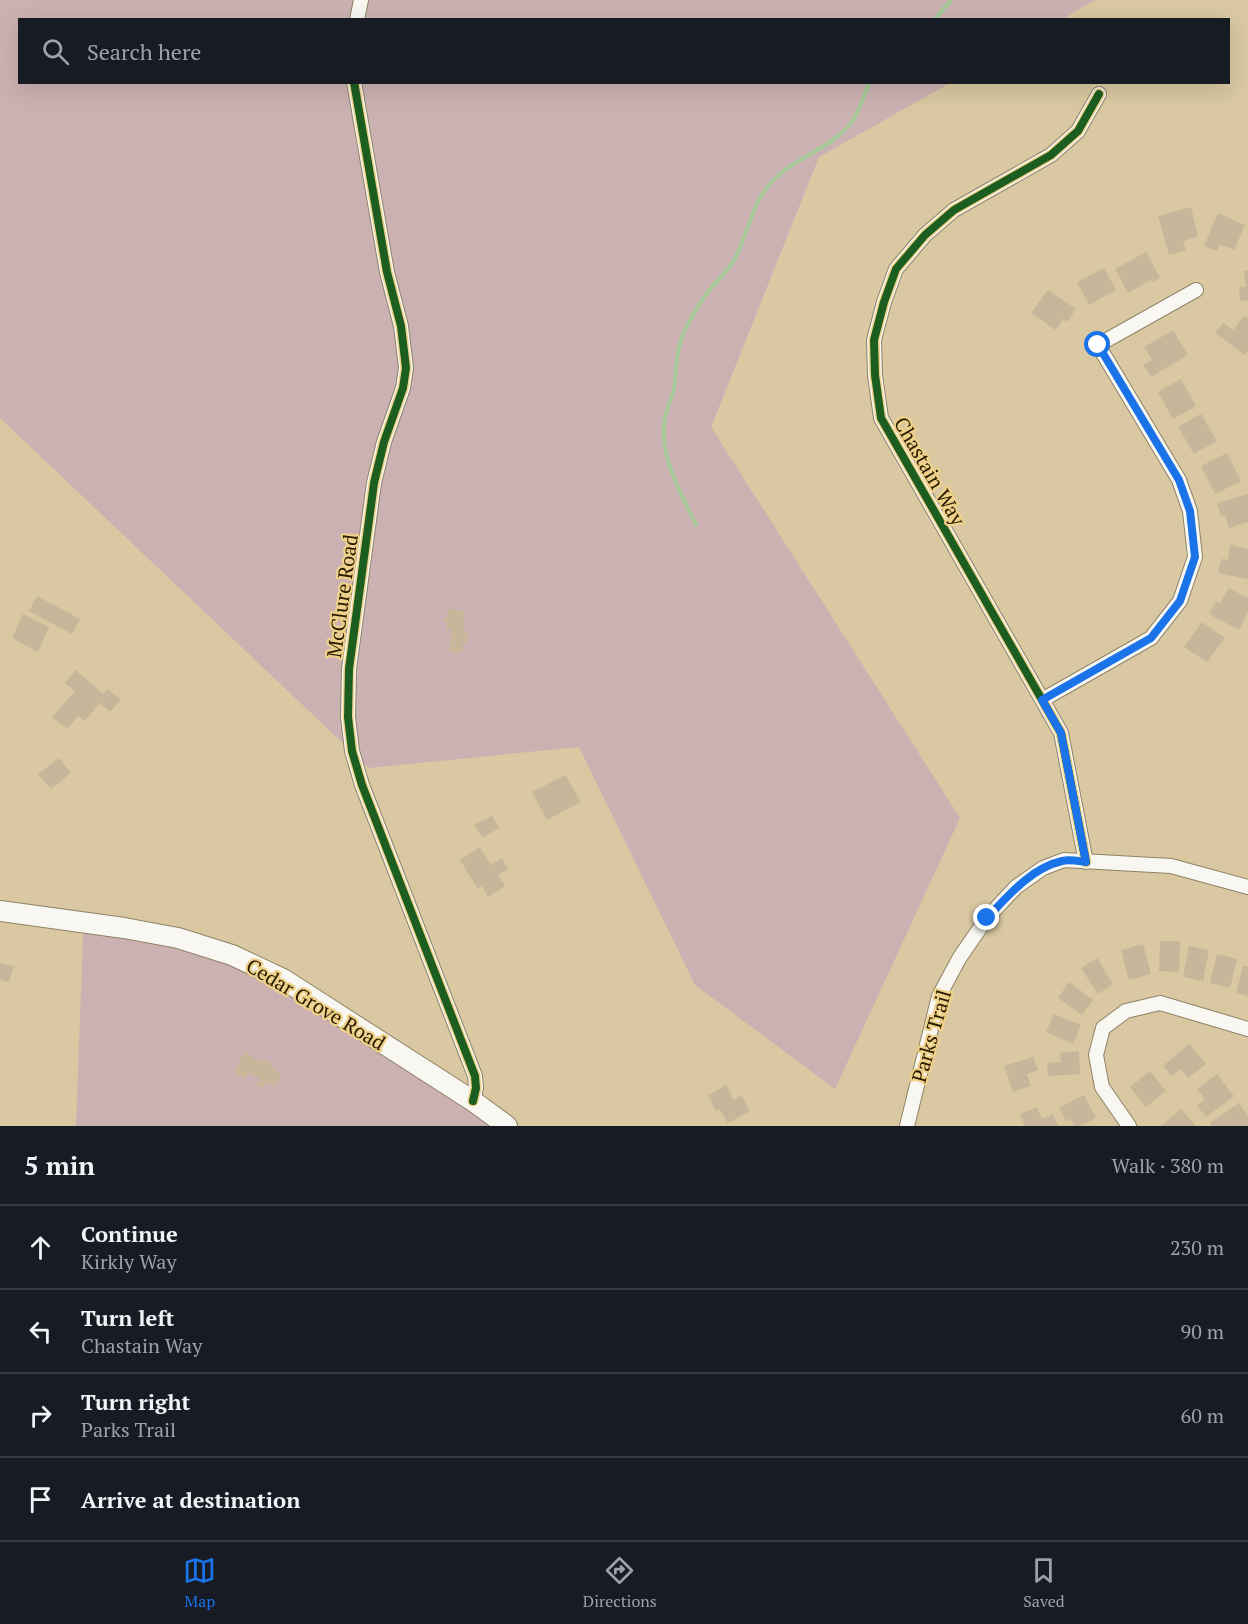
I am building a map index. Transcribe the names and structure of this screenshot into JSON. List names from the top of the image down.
{
  "streets": {
    "main road": ["Cedar Grove Road"],
    "street": ["Chastain Way", "McClure Road", "Parks Trail"]
  },
  "crossings": [
    ["Chastain Way", "Parks Trail"],
    ["McClure Road", "Cedar Grove Road"]
  ],
  "page": {
    "search": "Search here",
    "heading": ["5 min", "Walk · 380 m"],
    "list": [
      ["Continue", "Kirkly Way", "230 m"],
      ["Turn left", "Chastain Way", "90 m"],
      ["Turn right", "Parks Trail", "60 m"],
      "Arrive at destination"
    ],
    "nav": ["Map", "Directions", "Saved"]
  }
}
